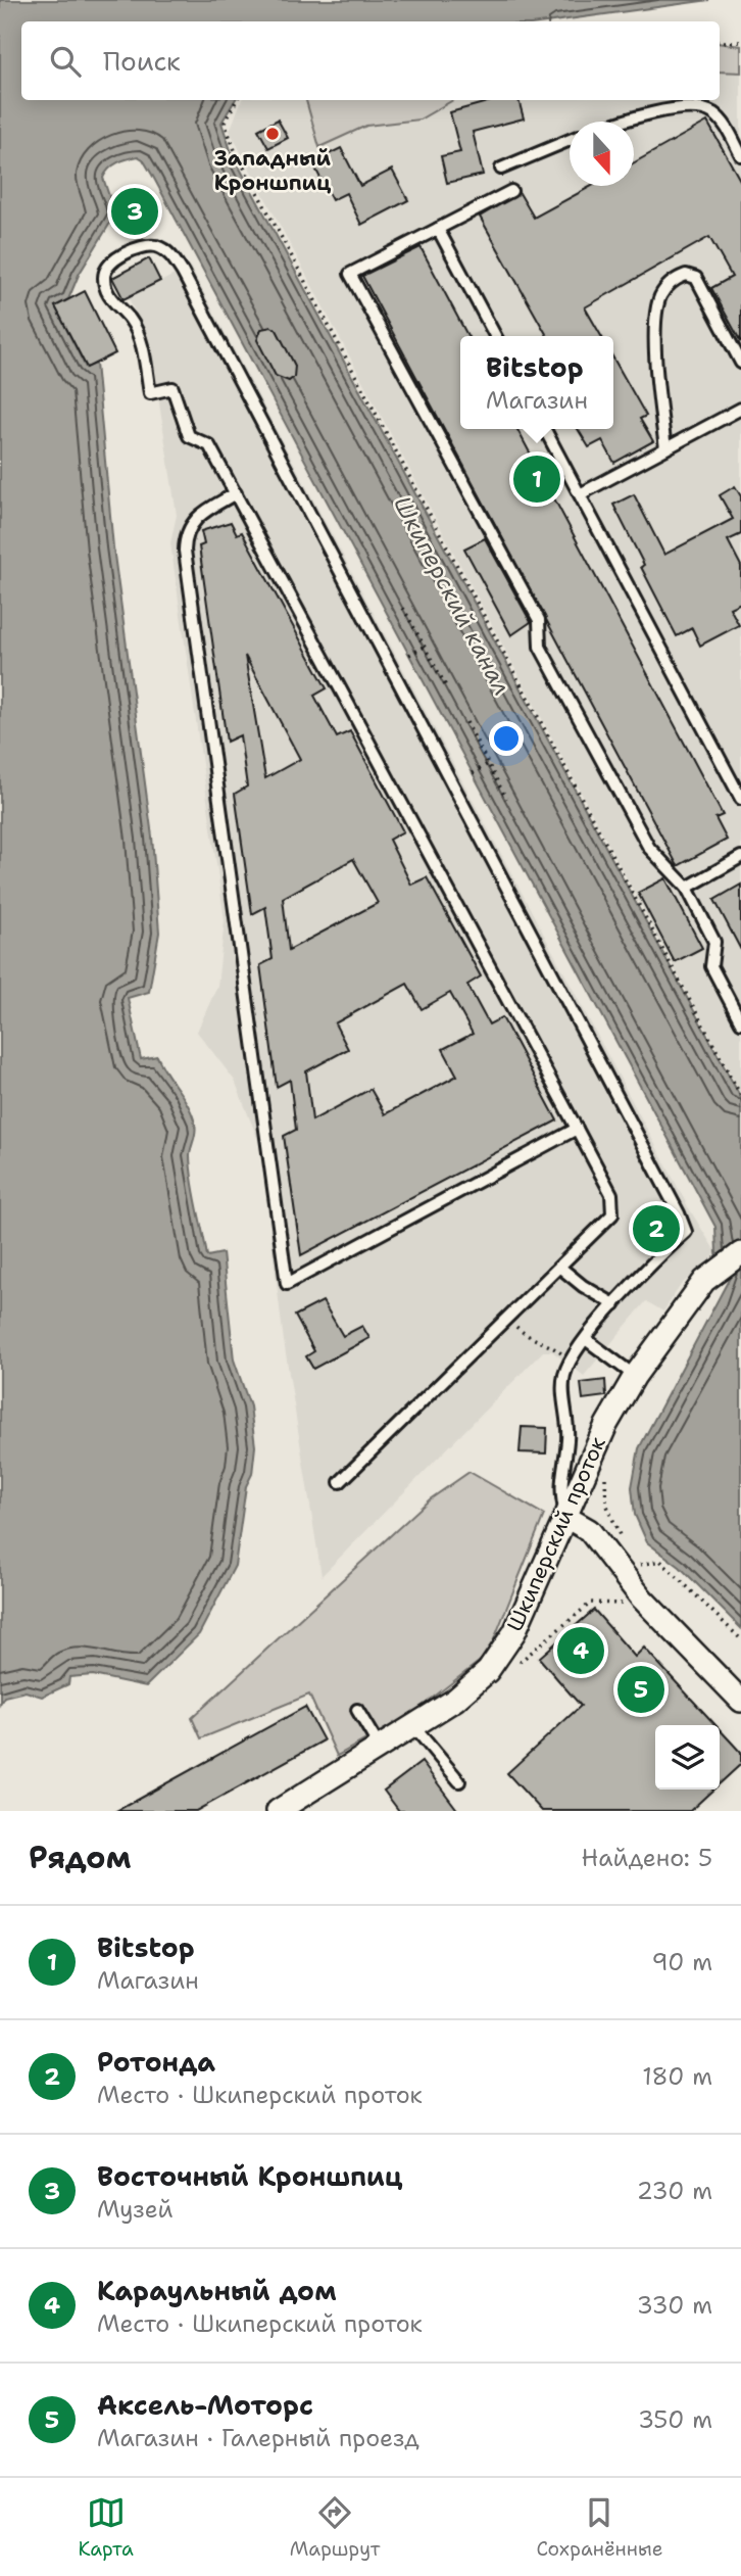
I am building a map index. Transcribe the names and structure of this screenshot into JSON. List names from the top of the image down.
{
  "streets": {
    "street": ["Шкиперский проток"]
  },
  "water": ["Шкиперский канал"],
  "places": ["Западный Кроншпиц"],
  "north": "bottom",
  "page": {
    "search": "Поиск",
    "pins": [
      "3",
      "1",
      "2",
      "4",
      "5"
    ],
    "popup": ["Bitstop", "Магазин"],
    "heading": ["Рядом", "Найдено: 5"],
    "list": [
      {
        "mark": "1",
        "name": "Bitstop",
        "note": "Магазин",
        "value": "90 m"
      },
      {
        "mark": "2",
        "name": "Ротонда",
        "note": "Место · Шкиперский проток",
        "value": "180 m"
      },
      {
        "mark": "3",
        "name": "Восточный Кроншпиц",
        "note": "Музей",
        "value": "230 m"
      },
      {
        "mark": "4",
        "name": "Караульный дом",
        "note": "Место · Шкиперский проток",
        "value": "330 m"
      },
      {
        "mark": "5",
        "name": "Аксель-Моторс",
        "note": "Магазин · Галерный проезд",
        "value": "350 m"
      }
    ],
    "nav": ["Карта", "Маршрут", "Сохранённые"]
  }
}
